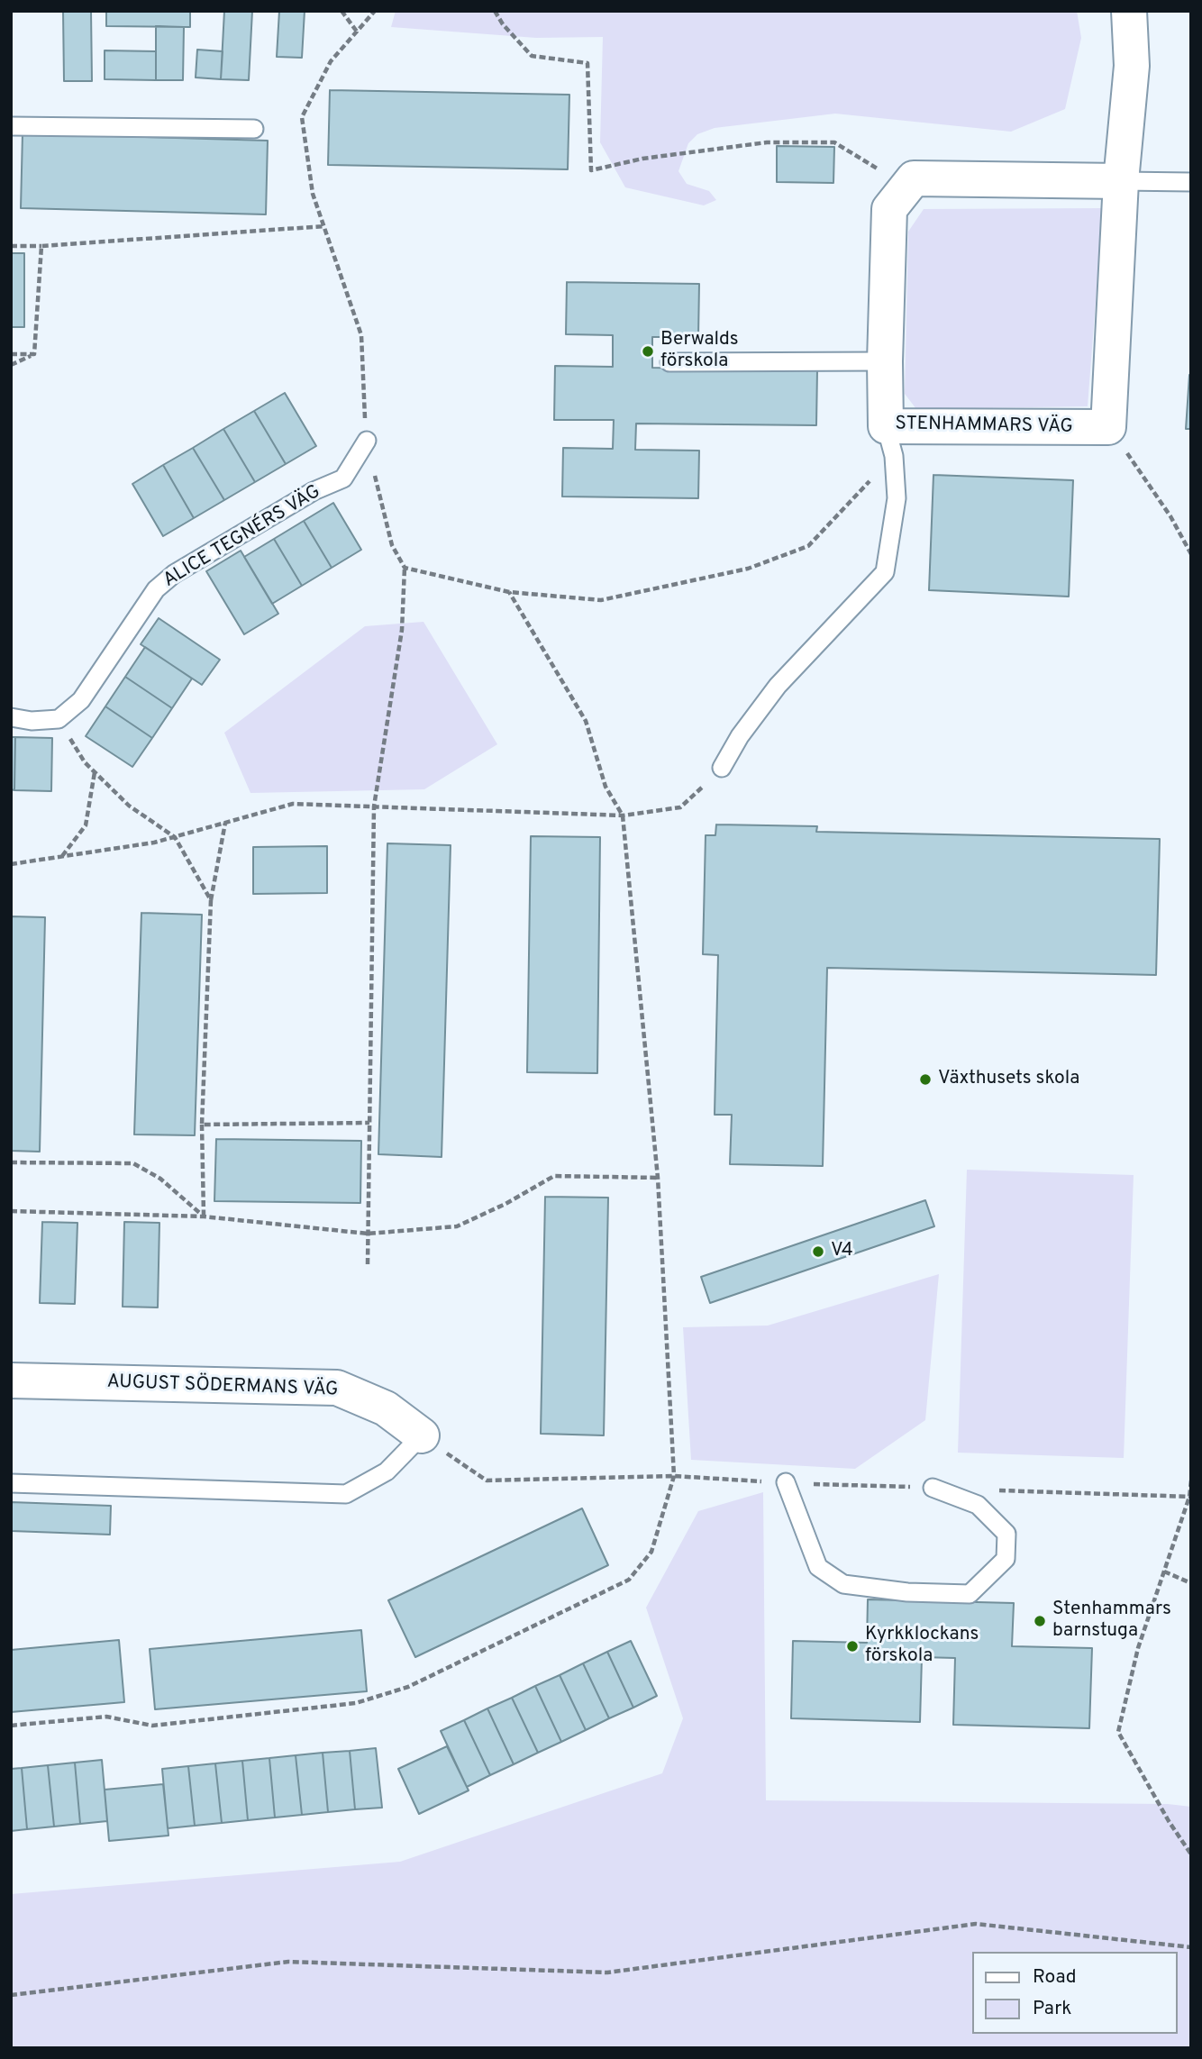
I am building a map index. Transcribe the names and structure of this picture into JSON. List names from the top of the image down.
{
  "streets": {
    "street": ["STENHAMMARS VÄG", "AUGUST SÖDERMANS VÄG"],
    "lane": ["ALICE TEGNÉRS VÄG"]
  },
  "places": [
    "Berwalds förskola",
    "Växthusets skola",
    "V4",
    "Stenhammars barnstuga",
    "Kyrkklockans förskola"
  ],
  "legend": ["Road", "Park"]
}
